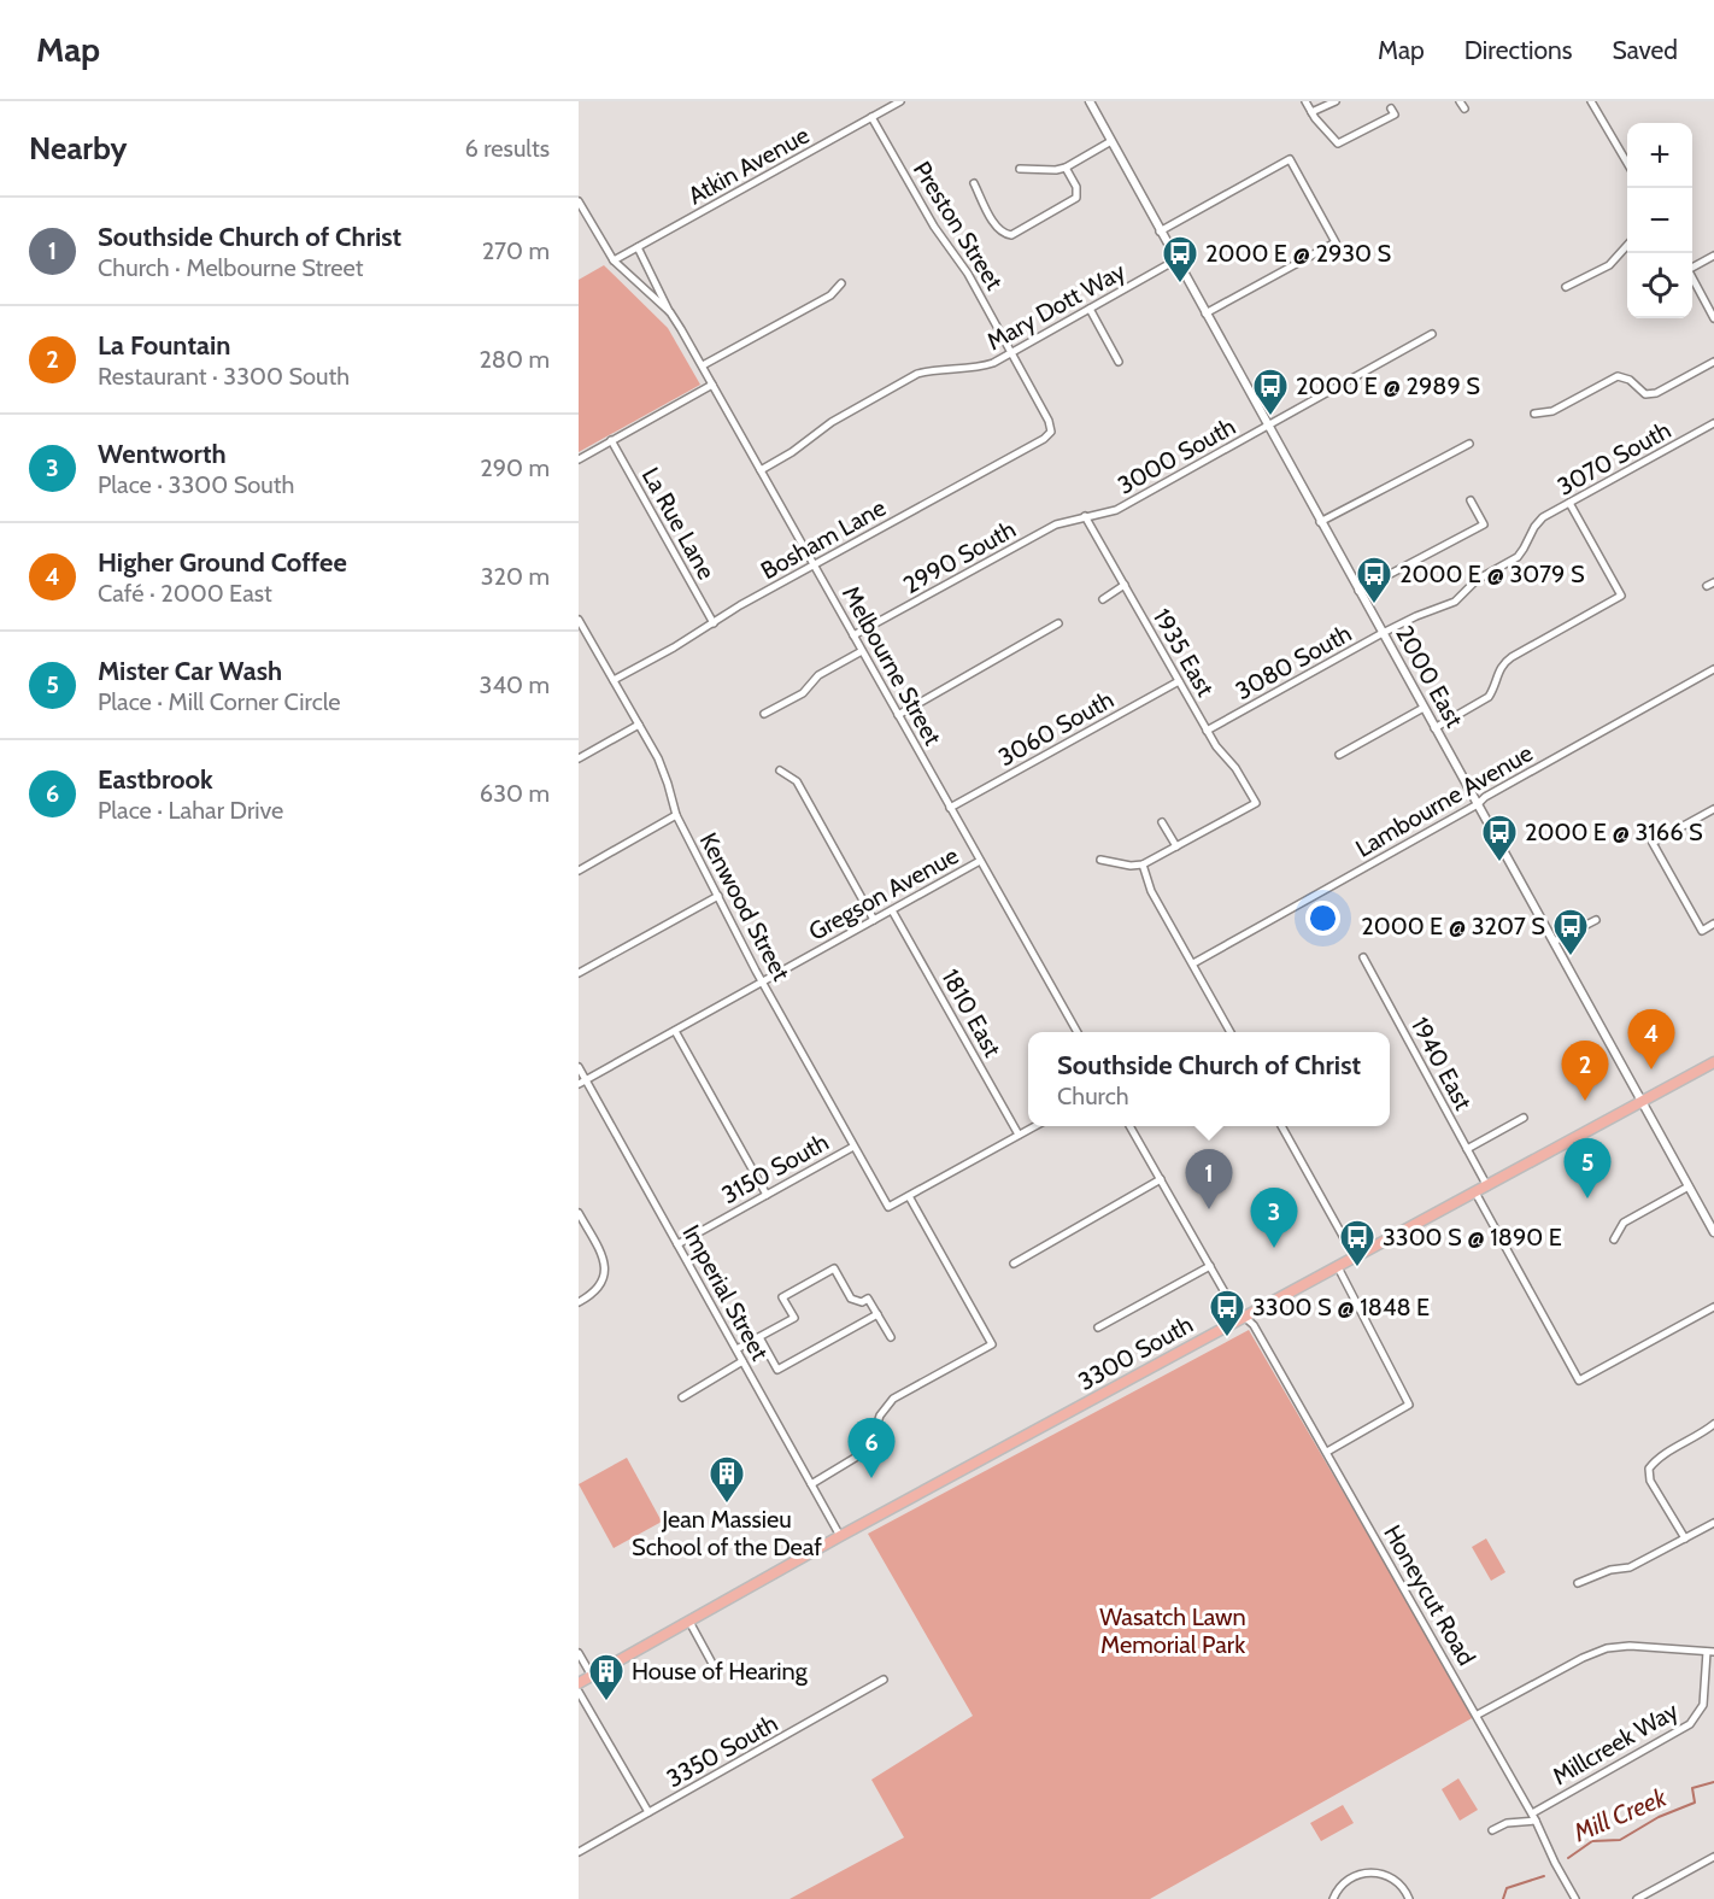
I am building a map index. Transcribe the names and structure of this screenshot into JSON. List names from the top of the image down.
{
  "streets": {
    "main road": ["3300 South"],
    "street": [
      "Atkin Avenue",
      "Preston Street",
      "Mary Dott Way",
      "3000 South",
      "3070 South",
      "La Rue Lane",
      "Bosham Lane",
      "2990 South",
      "1935 East",
      "3080 South",
      "Melbourne Street",
      "2000 East",
      "3060 South",
      "Lambourne Avenue",
      "Gregson Avenue",
      "Kenwood Street",
      "1810 East",
      "1940 East",
      "3150 South",
      "Imperial Street",
      "Honeycut Road",
      "Millcreek Way",
      "3350 South"
    ]
  },
  "crossings": [
    ["Atkin Avenue", "Preston Street"],
    ["Atkin Avenue", "Melbourne Street"],
    ["Preston Street", "Mary Dott Way"],
    ["Preston Street", "Bosham Lane"],
    ["Mary Dott Way", "Melbourne Street"],
    ["Mary Dott Way", "2000 East"],
    ["3000 South", "2990 South"],
    ["3000 South", "1935 East"],
    ["3000 South", "2000 East"],
    ["3070 South", "3080 South"],
    ["La Rue Lane", "Bosham Lane"],
    ["Bosham Lane", "Melbourne Street"],
    ["Bosham Lane", "Kenwood Street"],
    ["2990 South", "1935 East"],
    ["2990 South", "Melbourne Street"],
    ["1935 East", "3080 South"],
    ["1935 East", "3060 South"],
    ["3080 South", "2000 East"],
    ["Melbourne Street", "3060 South"],
    ["Melbourne Street", "Gregson Avenue"],
    ["2000 East", "Lambourne Avenue"],
    ["2000 East", "3300 South"],
    ["Gregson Avenue", "Kenwood Street"],
    ["Gregson Avenue", "1810 East"],
    ["Gregson Avenue", "Imperial Street"],
    ["Kenwood Street", "3150 South"],
    ["1940 East", "3300 South"],
    ["3150 South", "Imperial Street"],
    ["Imperial Street", "3300 South"],
    ["3300 South", "Honeycut Road"],
    ["Honeycut Road", "Millcreek Way"]
  ],
  "water": ["Mill Creek"],
  "parks": ["Wasatch Lawn Memorial Park"],
  "places": {
    "bus stop": [
      "2000 E @ 2930 S",
      "2000 E @ 2989 S",
      "2000 E @ 3079 S",
      "2000 E @ 3166 S",
      "2000 E @ 3207 S",
      "3300 S @ 1890 E",
      "3300 S @ 1848 E"
    ],
    "building": ["Jean Massieu School of the Deaf", "House of Hearing"]
  },
  "page": {
    "header": "Map",
    "nav": ["Map", "Directions", "Saved"],
    "heading": ["Nearby", "6 results"],
    "map_buttons": ["+", "−"],
    "list": [
      {
        "mark": "1",
        "name": "Southside Church of Christ",
        "note": "Church · Melbourne Street",
        "value": "270 m"
      },
      {
        "mark": "2",
        "name": "La Fountain",
        "note": "Restaurant · 3300 South",
        "value": "280 m"
      },
      {
        "mark": "3",
        "name": "Wentworth",
        "note": "Place · 3300 South",
        "value": "290 m"
      },
      {
        "mark": "4",
        "name": "Higher Ground Coffee",
        "note": "Café · 2000 East",
        "value": "320 m"
      },
      {
        "mark": "5",
        "name": "Mister Car Wash",
        "note": "Place · Mill Corner Circle",
        "value": "340 m"
      },
      {
        "mark": "6",
        "name": "Eastbrook",
        "note": "Place · Lahar Drive",
        "value": "630 m"
      }
    ],
    "pins": [
      "4",
      "2",
      "5",
      "1",
      "3",
      "6"
    ],
    "popup": ["Southside Church of Christ", "Church"]
  }
}
